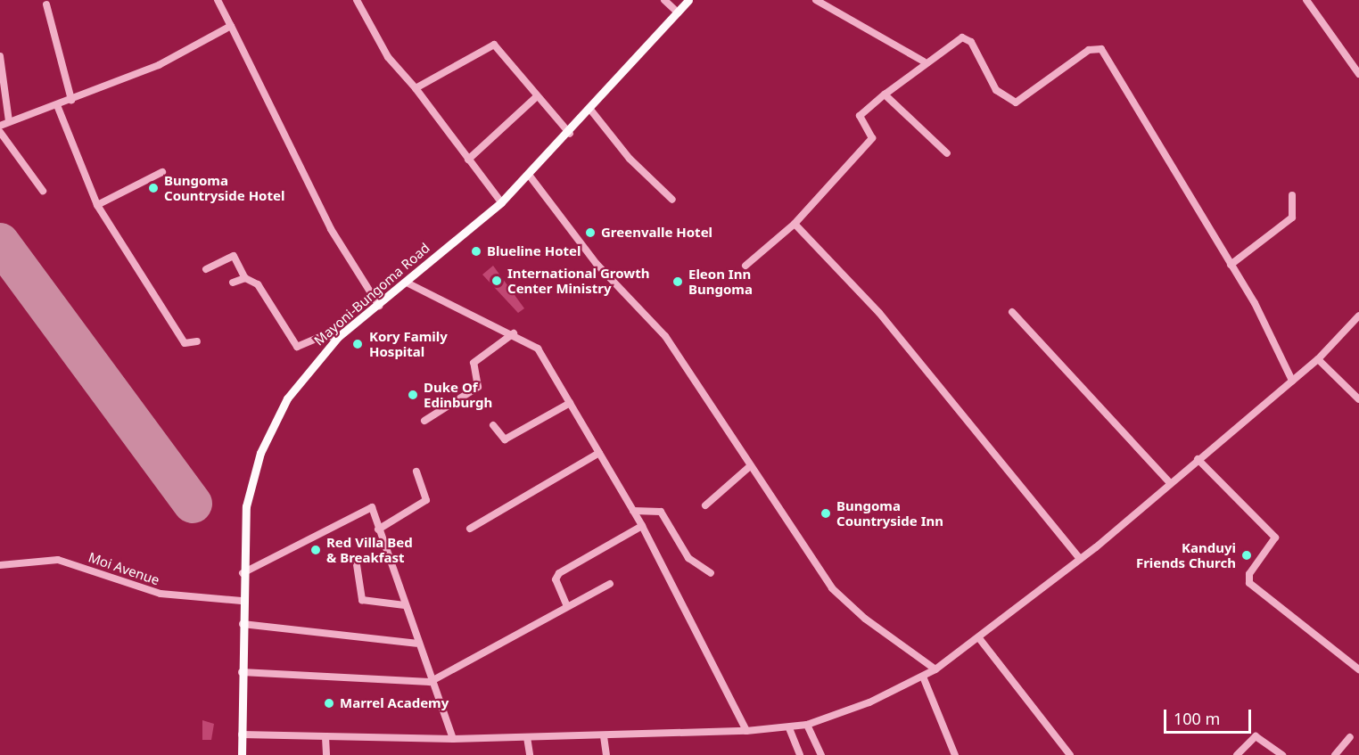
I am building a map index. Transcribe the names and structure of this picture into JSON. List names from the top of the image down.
{
  "streets": {
    "main road": ["Mayoni-Bungoma Road"],
    "street": ["Moi Avenue"]
  },
  "crossings": [
    ["Mayoni-Bungoma Road", "Moi Avenue"]
  ],
  "places": [
    "Bungoma Countryside Hotel",
    "Greenvalle Hotel",
    "Blueline Hotel",
    "International Growth Center Ministry",
    "Eleon Inn Bungoma",
    "Kory Family Hospital",
    "Duke Of Edinburgh",
    "Bungoma Countryside Inn",
    "Red Villa Bed & Breakfast",
    "Kanduyi Friends Church",
    "Marrel Academy"
  ],
  "scale_bar": "100 m"
}
